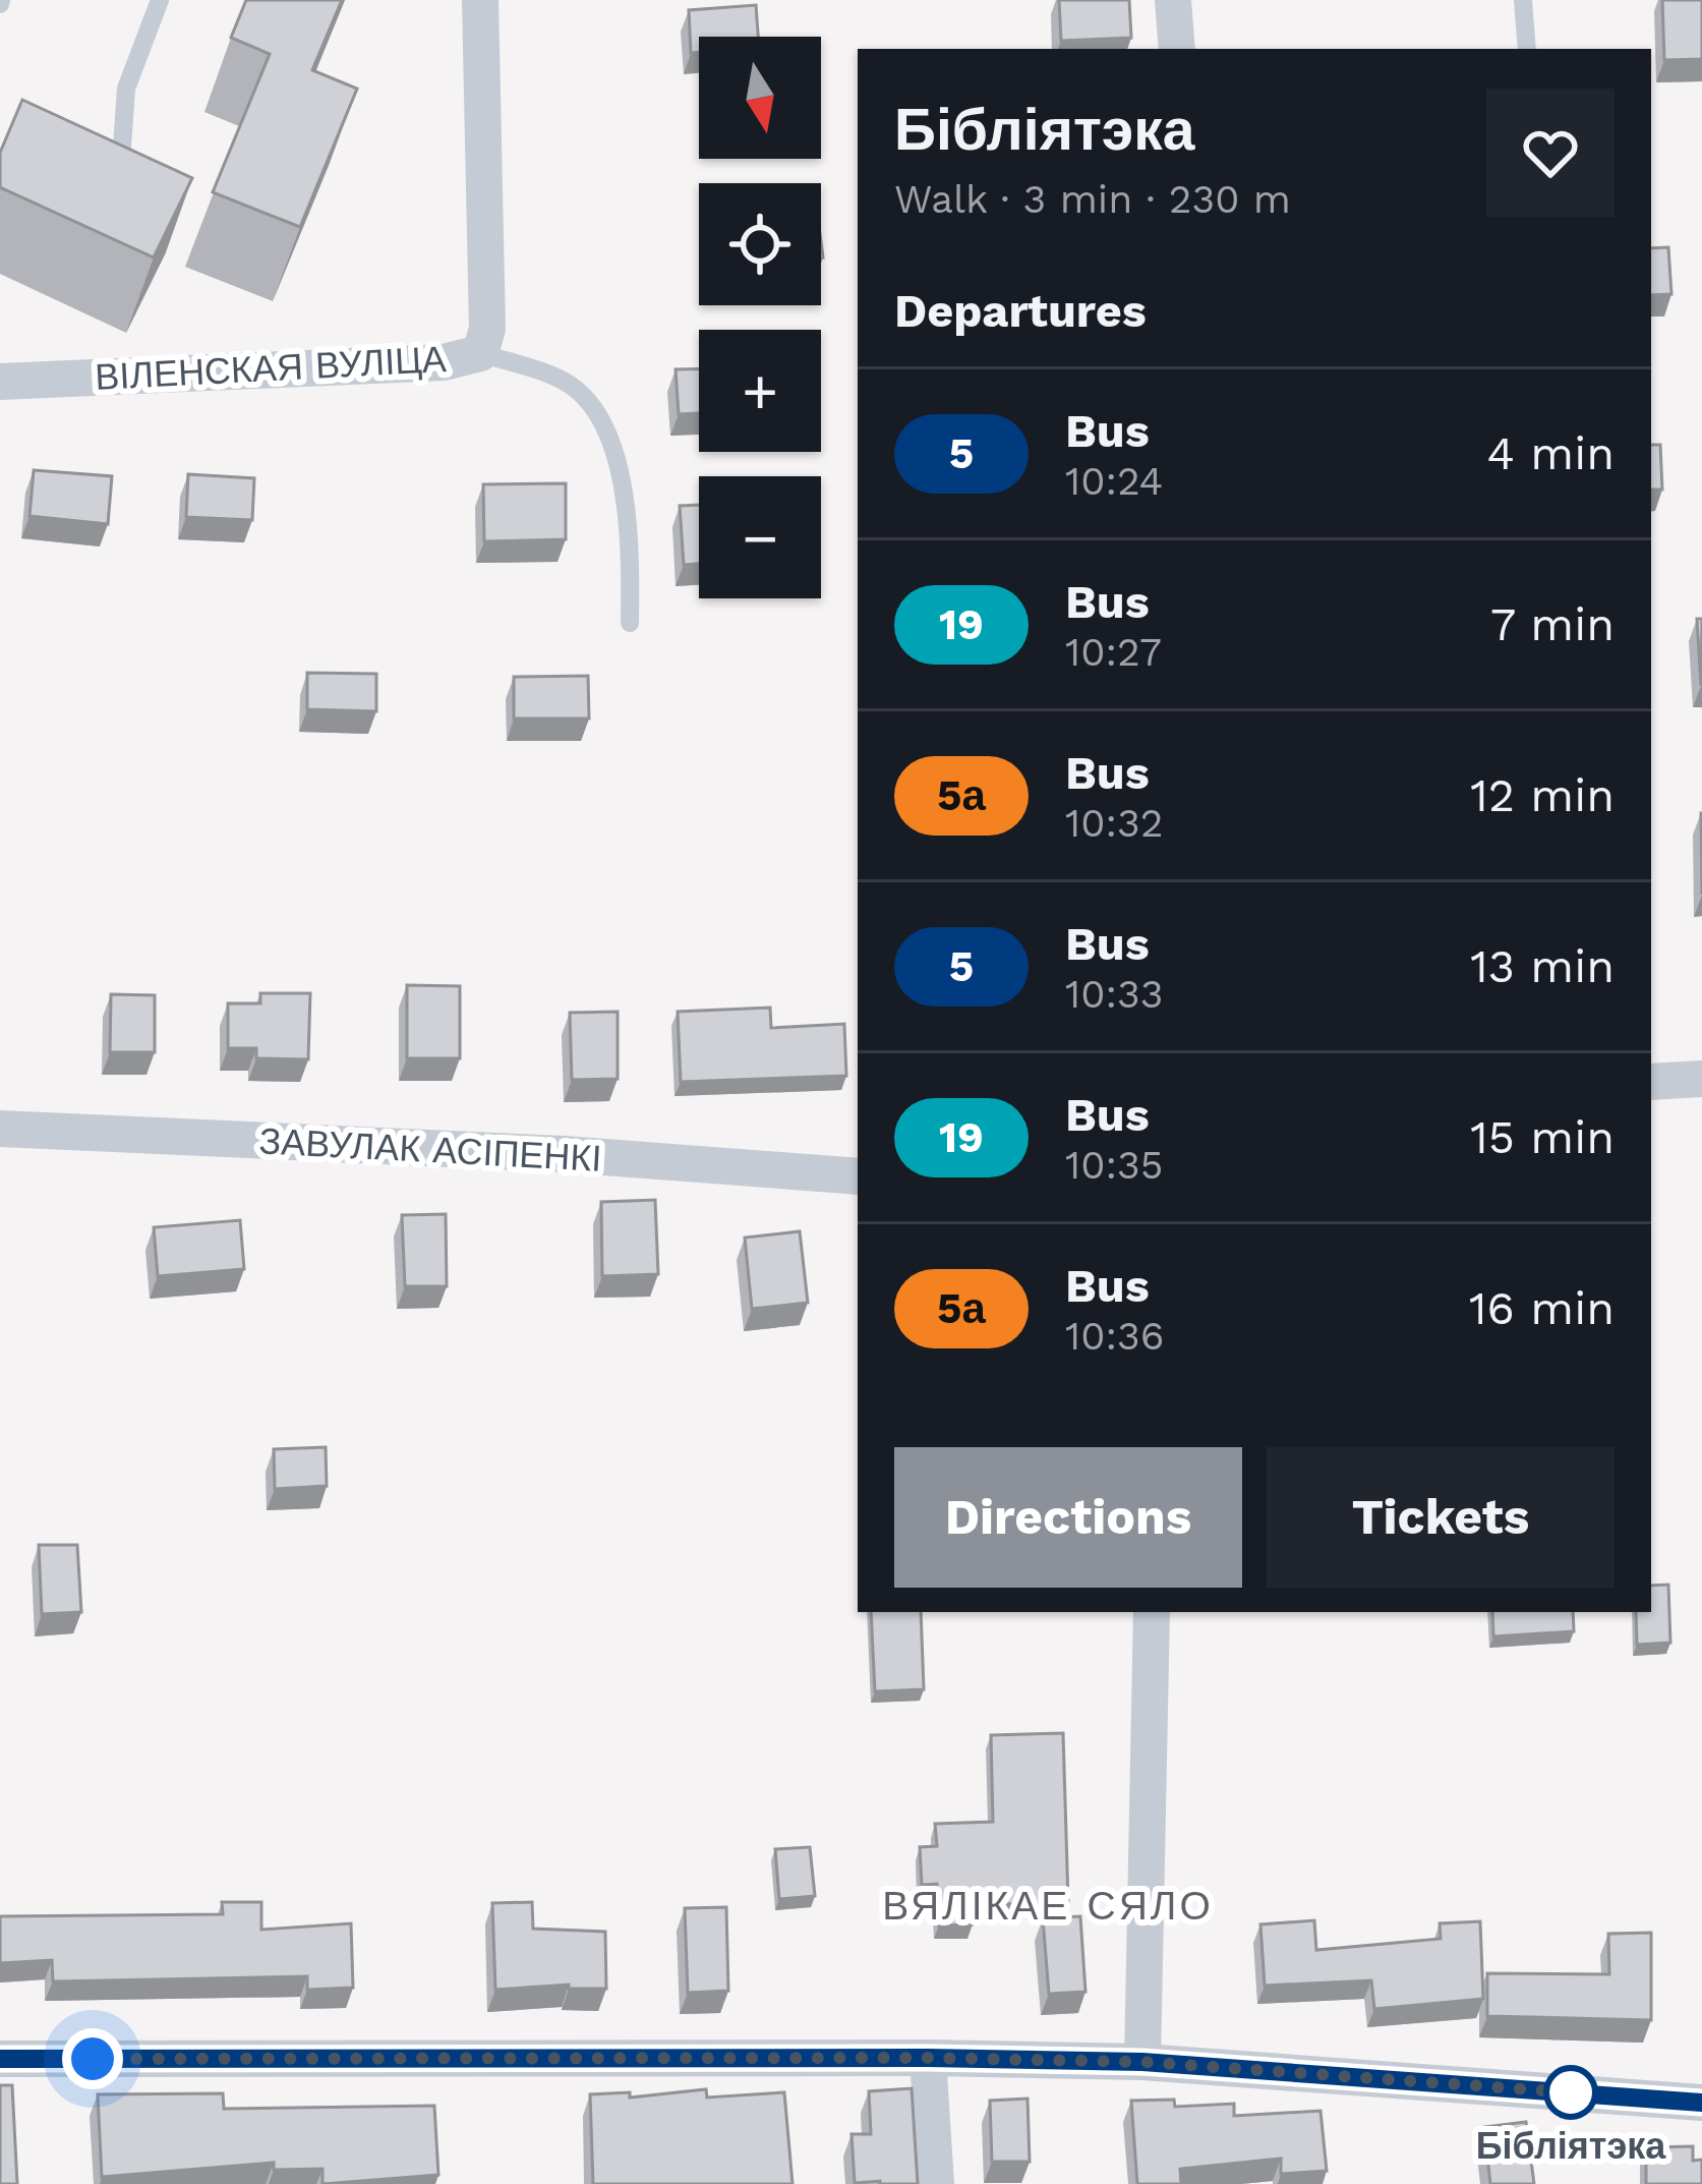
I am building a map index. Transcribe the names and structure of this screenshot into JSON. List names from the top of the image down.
{
  "streets": {
    "street": ["ВІЛЕНСКАЯ ВУЛІЦА", "ЗАВУЛАК АСІПЕНКІ"]
  },
  "districts": ["ВЯЛІКАЕ СЯЛО"],
  "places": ["Бібліятэка"],
  "lines": ["bus line 5"],
  "north": "bottom",
  "page": {
    "map_buttons": ["+", "−"],
    "heading": [
      ["Бібліятэка", "Walk · 3 min · 230 m"],
      "Departures"
    ],
    "list": [
      {
        "mark": "5",
        "name": "Bus",
        "note": "10:24",
        "value": "4 min"
      },
      {
        "mark": "19",
        "name": "Bus",
        "note": "10:27",
        "value": "7 min"
      },
      {
        "mark": "5а",
        "name": "Bus",
        "note": "10:32",
        "value": "12 min"
      },
      {
        "mark": "5",
        "name": "Bus",
        "note": "10:33",
        "value": "13 min"
      },
      {
        "mark": "19",
        "name": "Bus",
        "note": "10:35",
        "value": "15 min"
      },
      {
        "mark": "5а",
        "name": "Bus",
        "note": "10:36",
        "value": "16 min"
      }
    ],
    "buttons": ["Directions", "Tickets"]
  }
}
